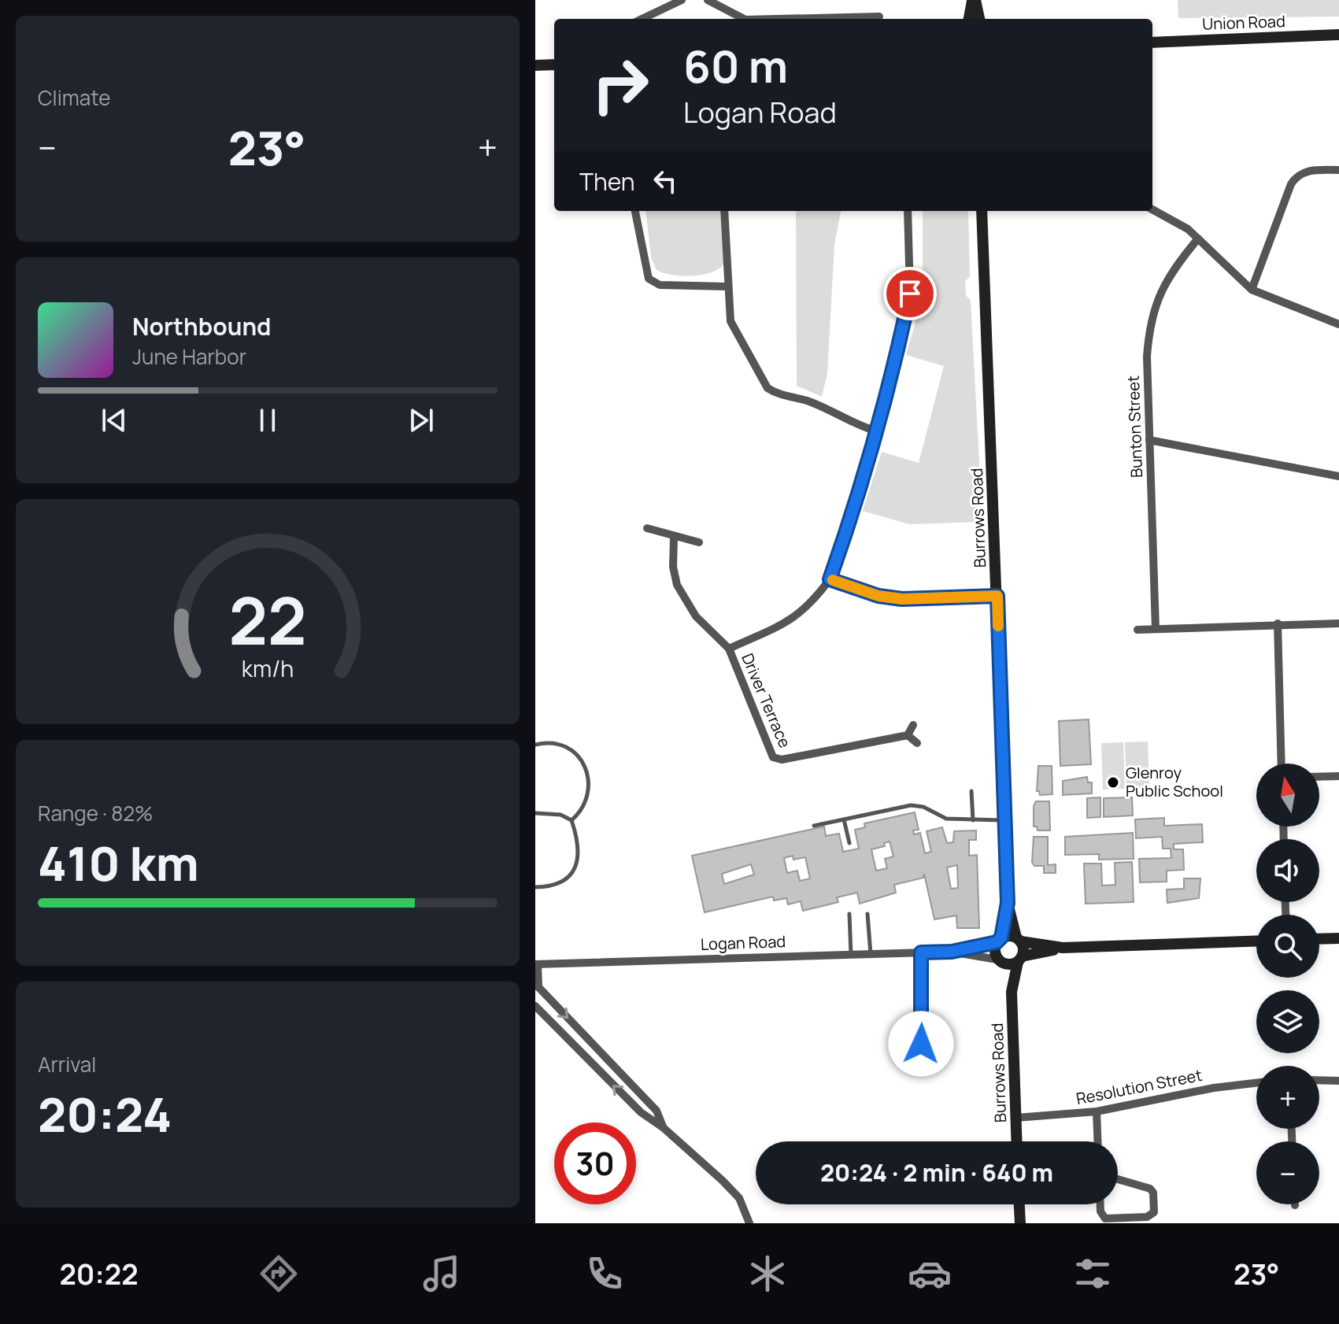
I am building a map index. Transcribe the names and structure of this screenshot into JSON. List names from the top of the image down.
{
  "streets": {
    "main road": ["Union Road", "Burrows Road"],
    "street": [
      "Bunton Street",
      "Driver Terrace",
      "Logan Road",
      "Resolution Street"
    ]
  },
  "crossings": [
    ["Burrows Road", "Logan Road"],
    ["Burrows Road", "Resolution Street"]
  ],
  "places": ["Glenroy Public School"],
  "north": "top",
  "page": {
    "tile": [
      "Climate",
      ["Range · 82%", "410 km"],
      ["Arrival", "20:24"]
    ],
    "turn": ["60 m", "Logan Road"],
    "heat": ["−", "23°", "+"],
    "then": "Then",
    "song": ["Northbound", "June Harbor"],
    "map_buttons": ["+", "−"],
    "limit": "30",
    "trip": "20:24 · 2 min · 640 m",
    "tabs": ["20:22", "23°"],
    "gauge": ["22", "km/h"]
  }
}
